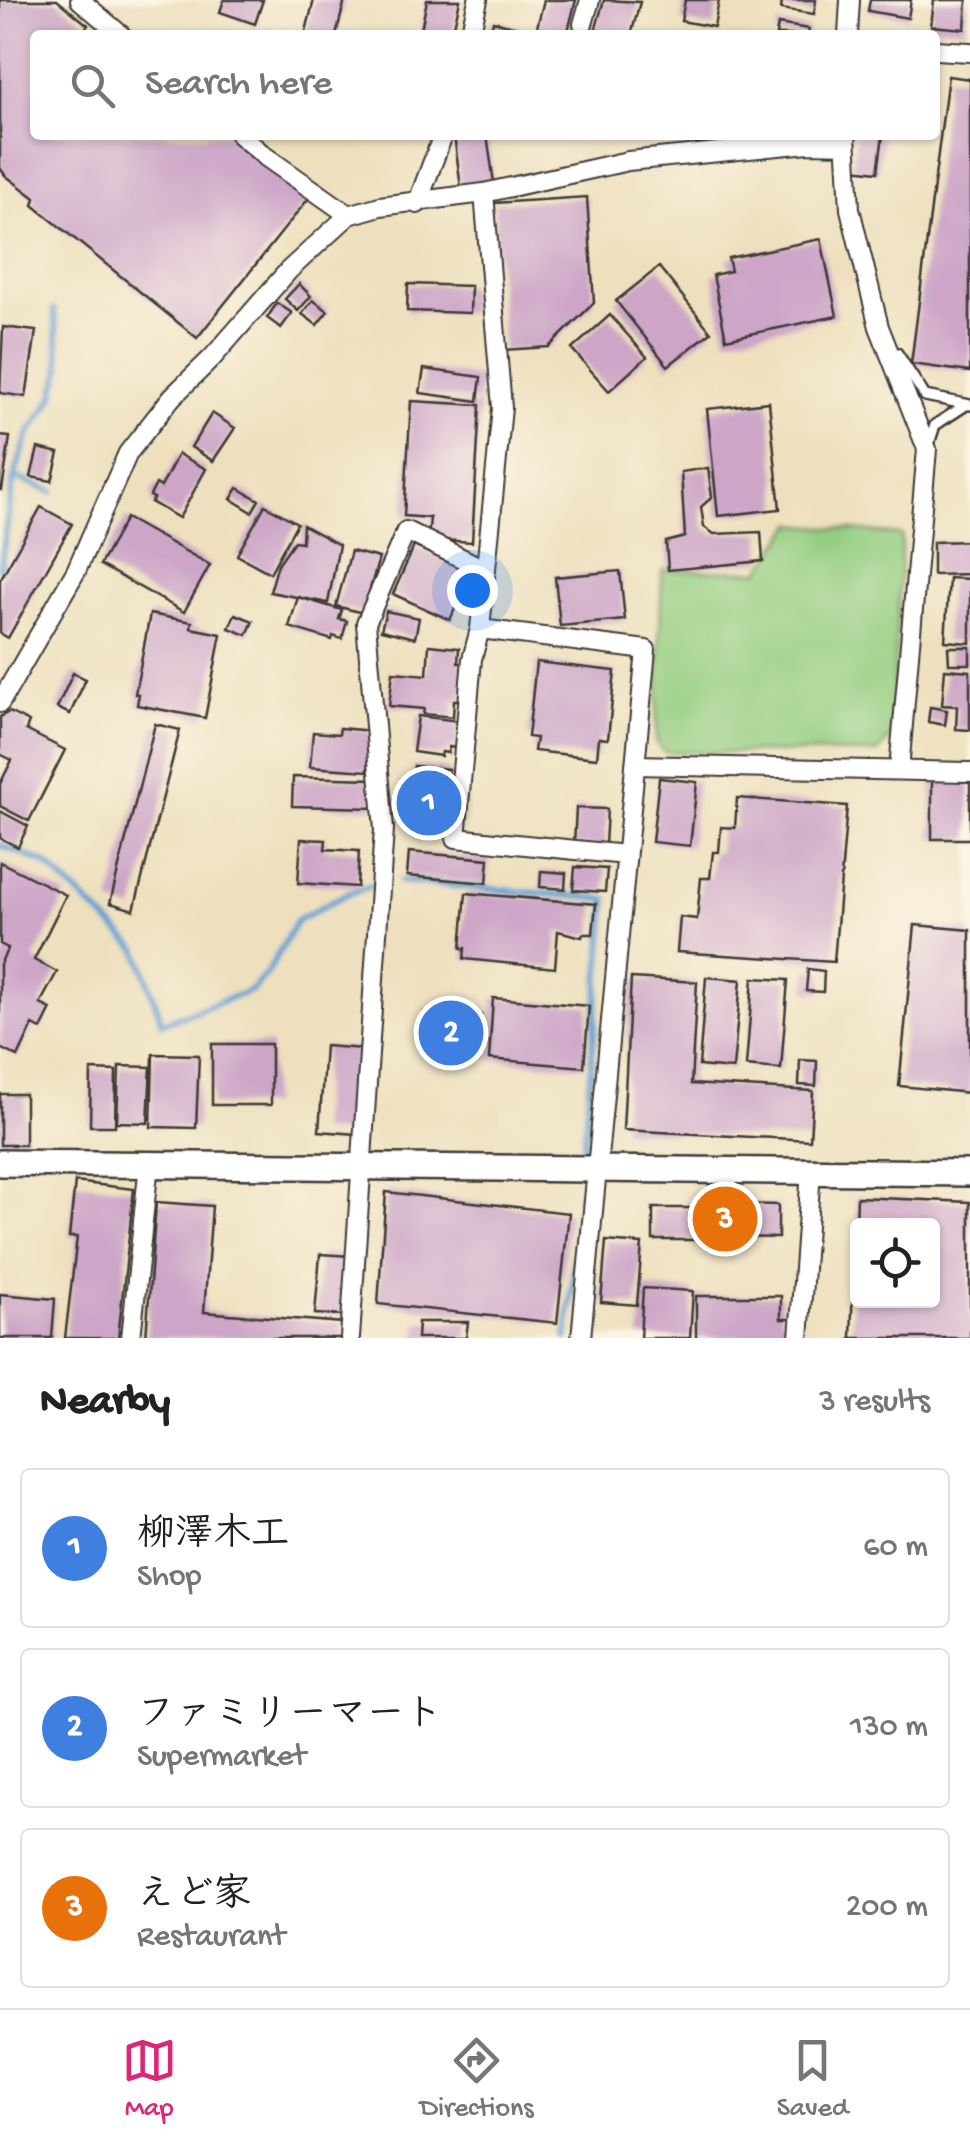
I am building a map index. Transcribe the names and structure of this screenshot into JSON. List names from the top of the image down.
{
  "page": {
    "search": "Search here",
    "pins": ["1", "2", "3"],
    "heading": ["Nearby", "3 results"],
    "list": [
      {
        "mark": "1",
        "name": "柳澤木工",
        "note": "Shop",
        "value": "60 m"
      },
      {
        "mark": "2",
        "name": "ファミリーマート",
        "note": "Supermarket",
        "value": "130 m"
      },
      {
        "mark": "3",
        "name": "えど家",
        "note": "Restaurant",
        "value": "200 m"
      }
    ],
    "nav": ["Map", "Directions", "Saved"]
  }
}
